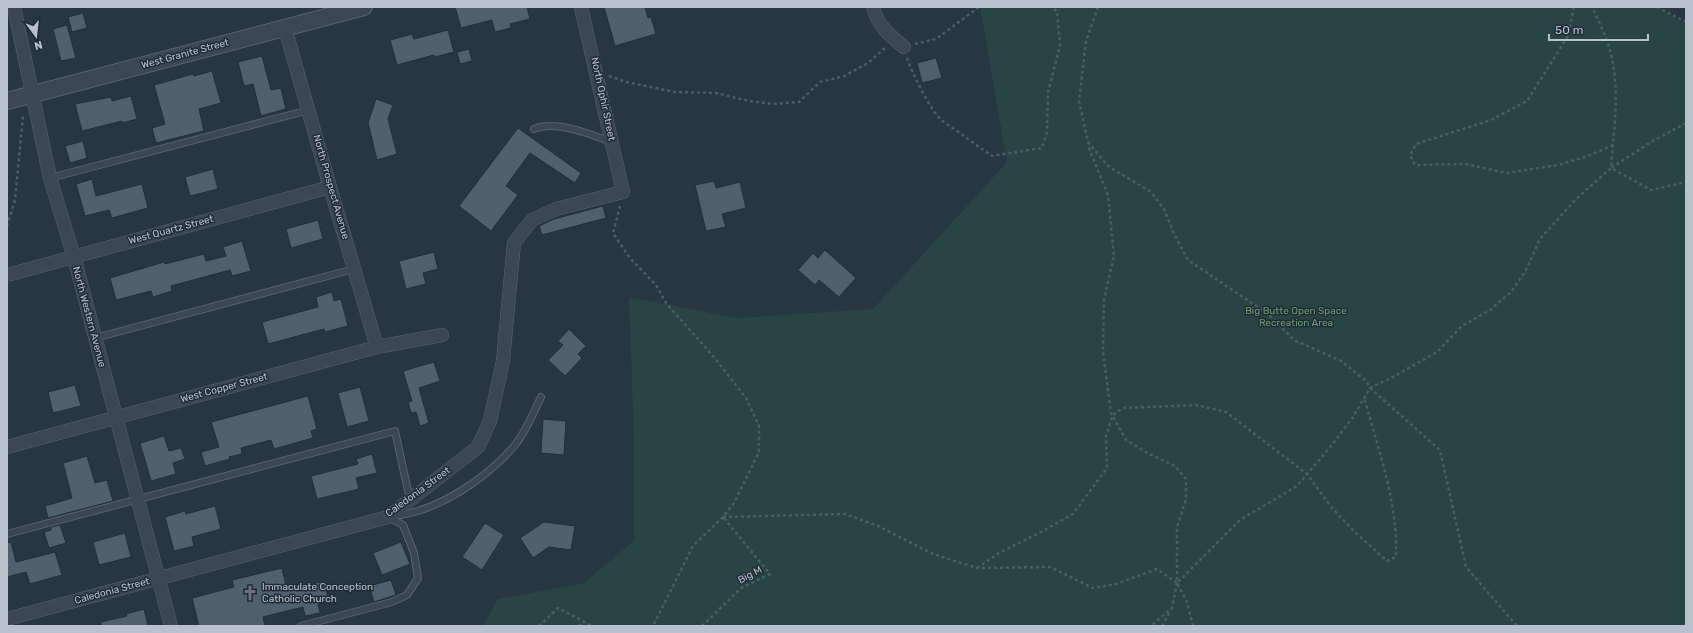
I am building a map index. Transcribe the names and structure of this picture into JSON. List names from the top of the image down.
{
  "streets": {
    "street": [
      "West Granite Street",
      "North Ophir Street",
      "North Prospect Avenue",
      "West Quartz Street",
      "North Western Avenue",
      "West Copper Street",
      "Caledonia Street"
    ],
    "path": ["Big M"]
  },
  "crossings": [
    ["West Granite Street", "North Prospect Avenue"],
    ["West Granite Street", "North Western Avenue"],
    ["North Ophir Street", "Caledonia Street"],
    ["North Prospect Avenue", "West Quartz Street"],
    ["North Prospect Avenue", "West Copper Street"],
    ["West Quartz Street", "North Western Avenue"],
    ["North Western Avenue", "West Copper Street"],
    ["North Western Avenue", "Caledonia Street"]
  ],
  "parks": ["Big Butte Open Space Recreation Area"],
  "places": {
    "church": ["Immaculate Conception Catholic Church"]
  },
  "scale_bar": "50 m",
  "north": "bottom"
}
